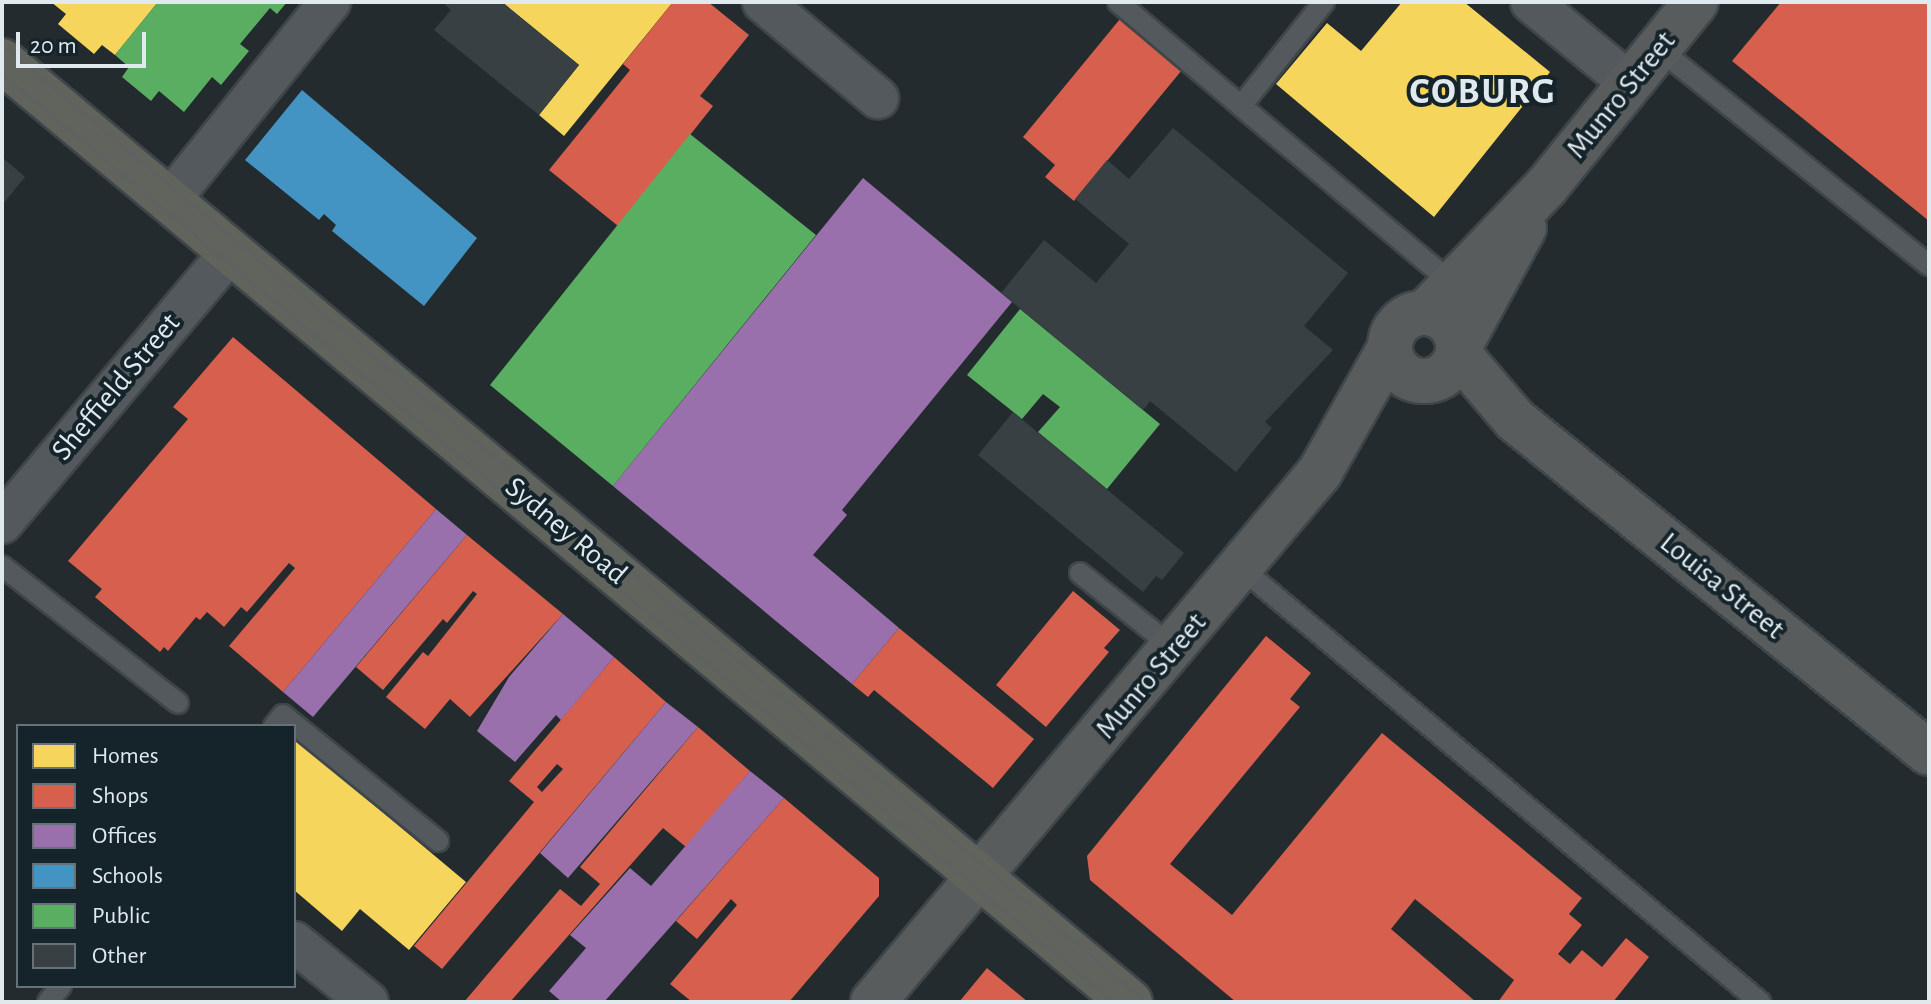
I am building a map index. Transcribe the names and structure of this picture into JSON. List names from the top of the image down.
{
  "streets": {
    "highway": ["Sydney Road"],
    "street": ["Munro Street", "Sheffield Street", "Louisa Street"]
  },
  "crossings": [
    ["Munro Street", "Sydney Road"],
    ["Munro Street", "Louisa Street"],
    ["Sheffield Street", "Sydney Road"]
  ],
  "districts": ["COBURG"],
  "legend": [
    "Homes",
    "Shops",
    "Offices",
    "Schools",
    "Public",
    "Other"
  ],
  "scale_bar": "20 m"
}
